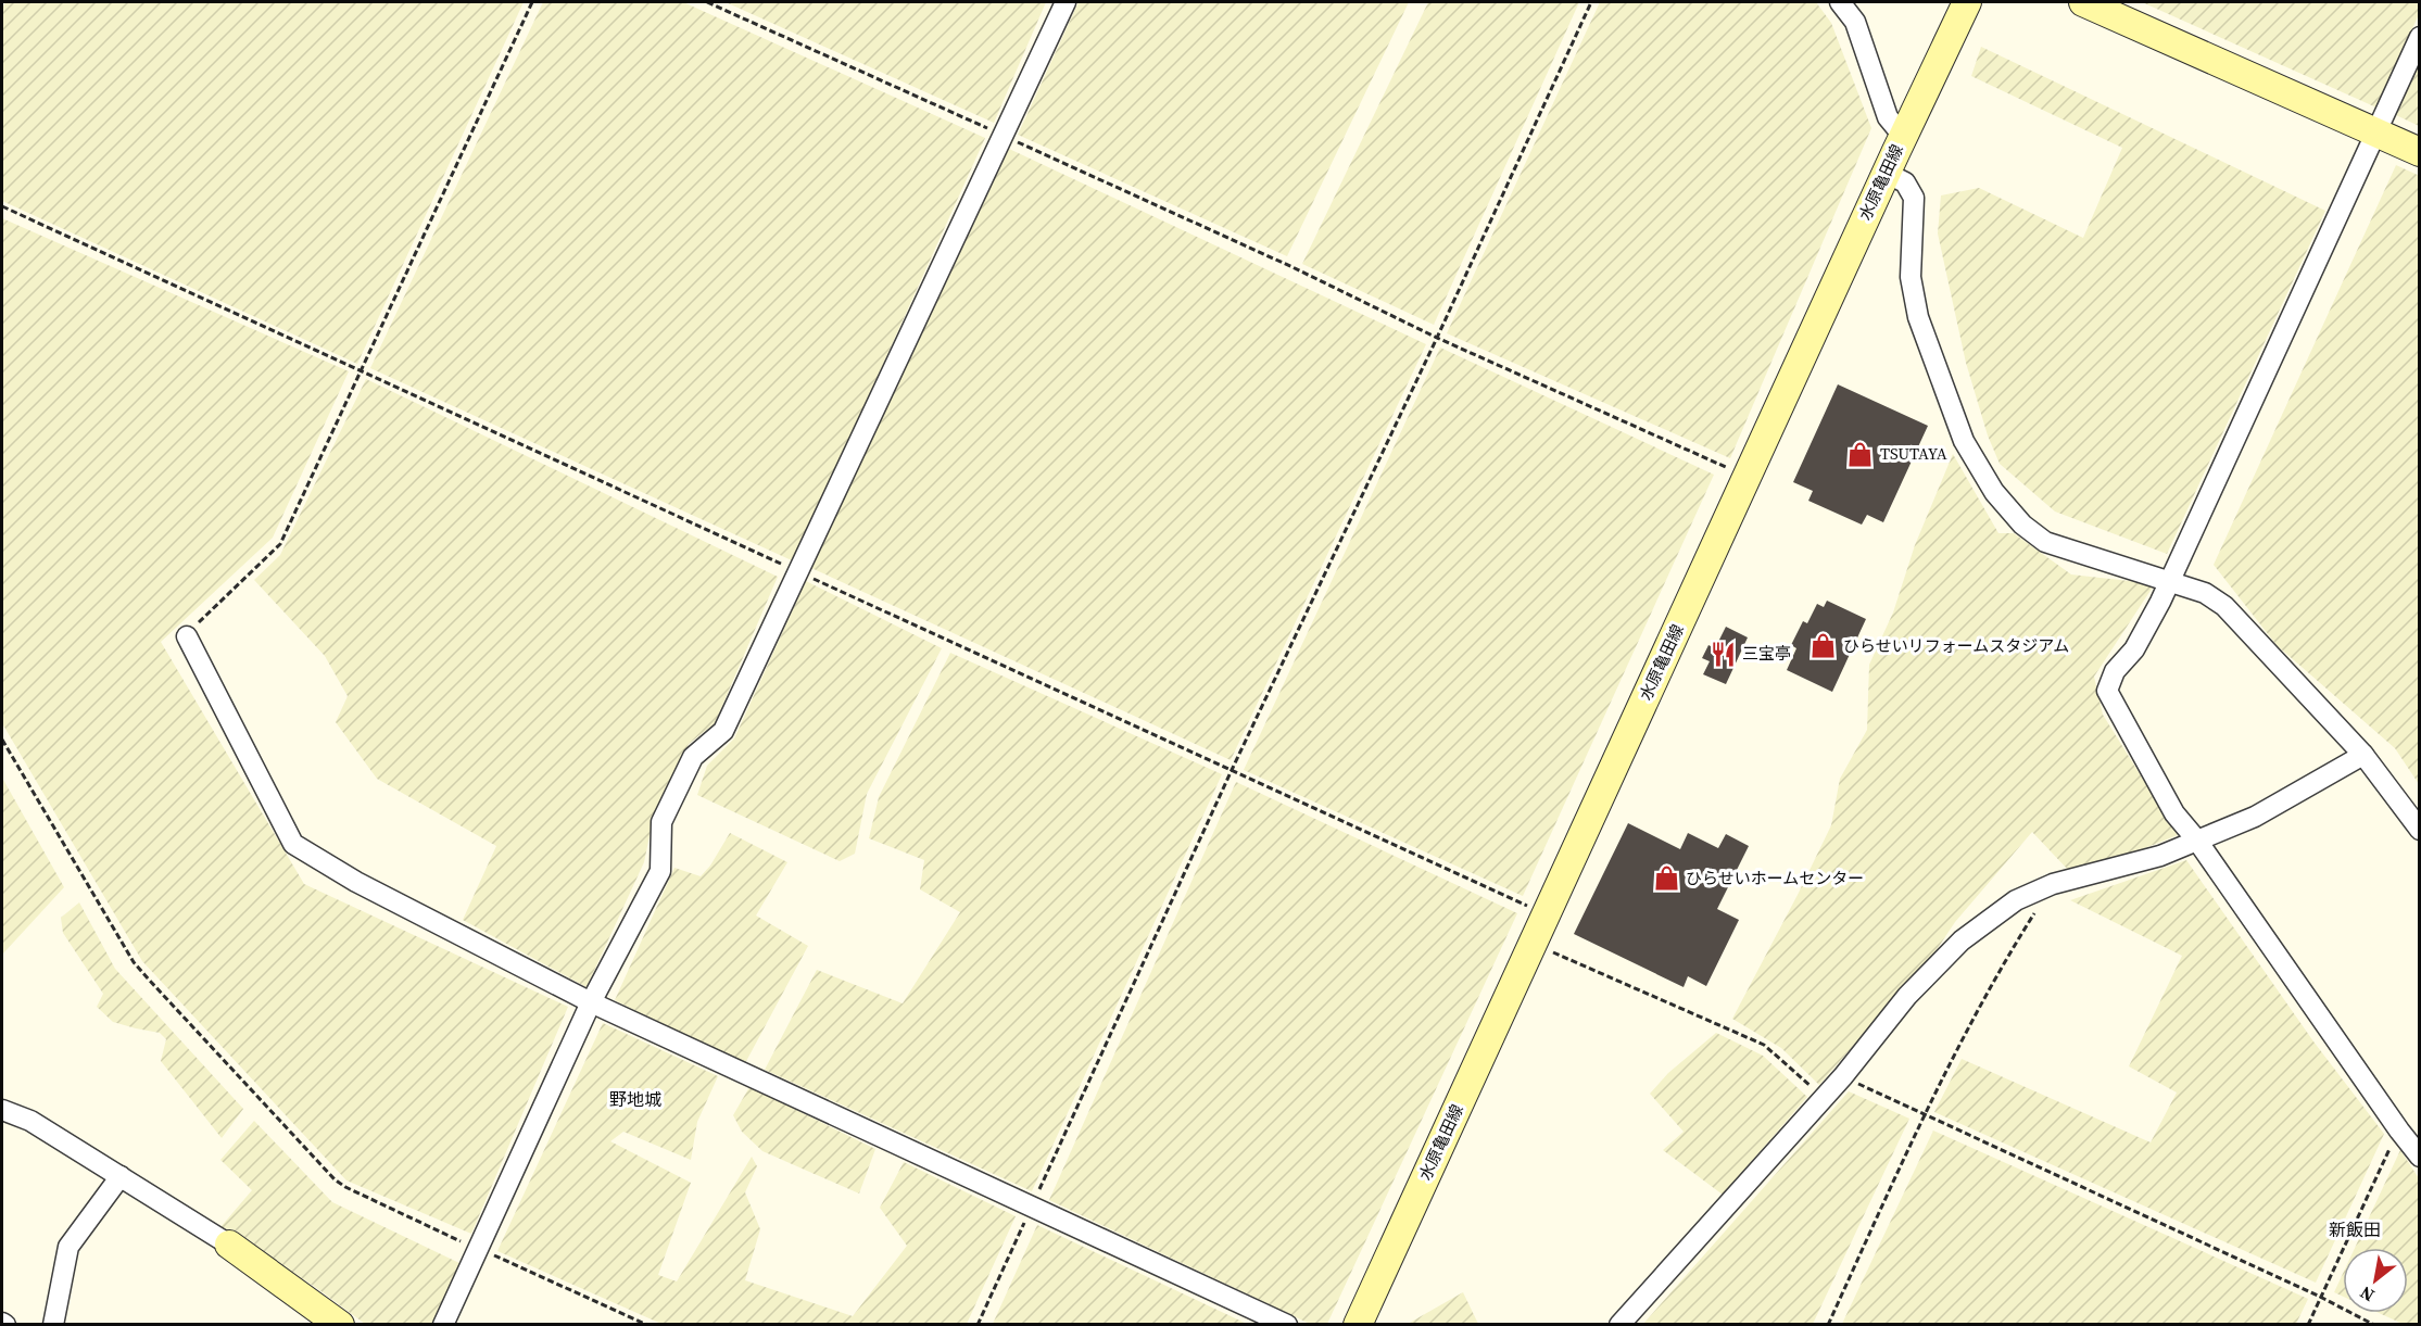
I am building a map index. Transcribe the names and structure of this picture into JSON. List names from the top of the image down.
{
  "streets": {
    "main road": ["水原亀田線"]
  },
  "districts": ["野地城", "新飯田"],
  "places": {
    "shop": ["TSUTAYA", "ひらせいリフォームスタジアム", "ひらせいホームセンター"],
    "restaurant": ["三宝亭"]
  },
  "north": "bottom left"
}
